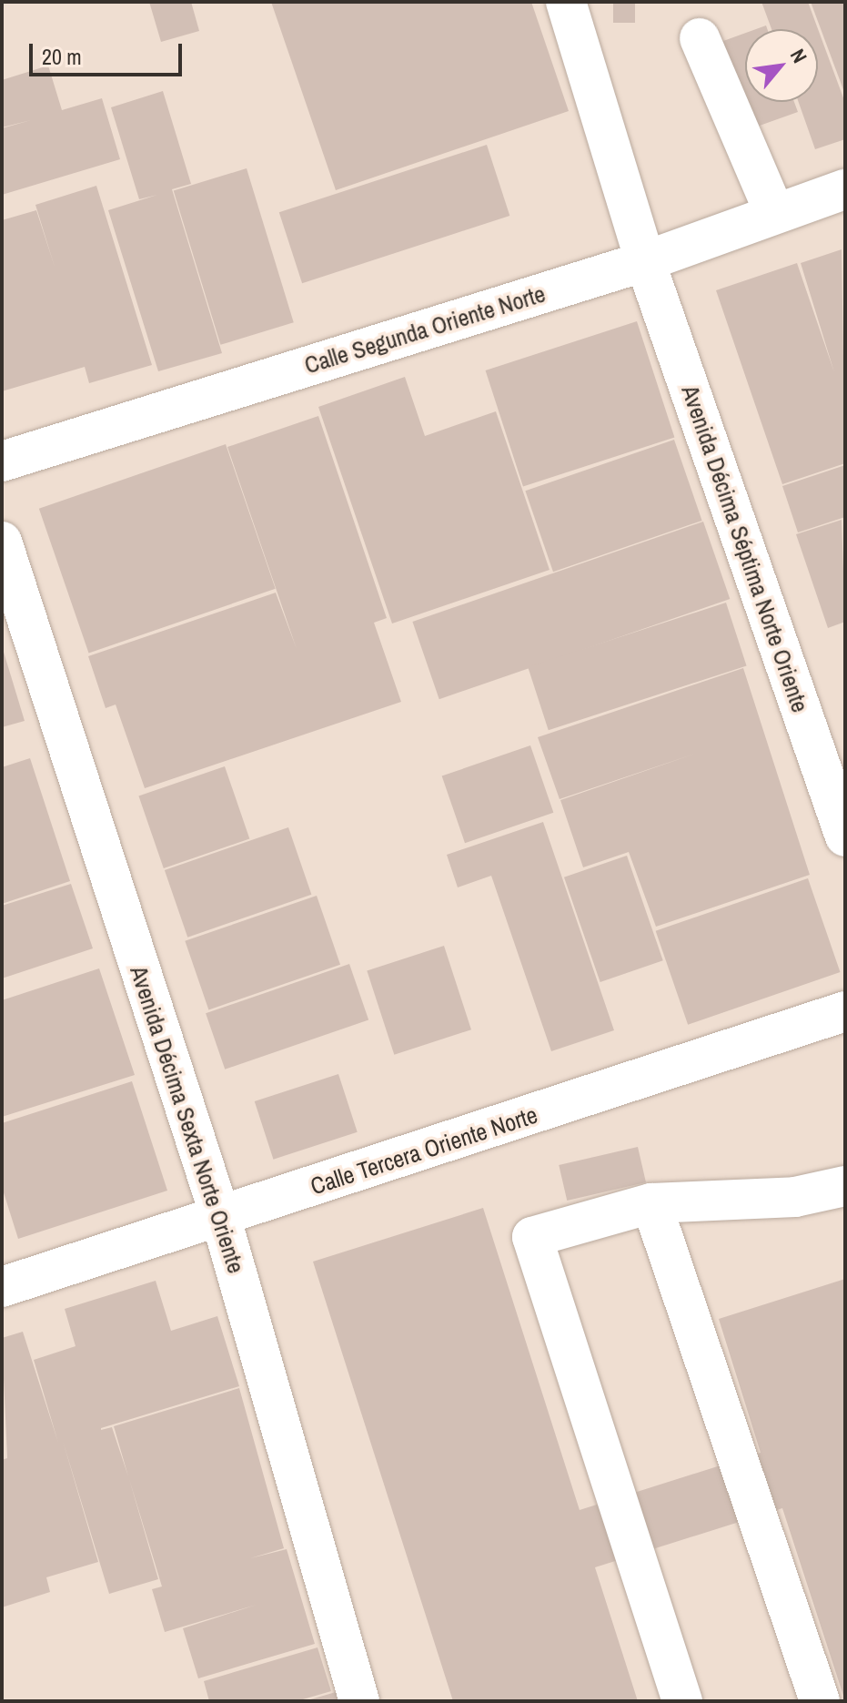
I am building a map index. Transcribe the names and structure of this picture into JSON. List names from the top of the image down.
{
  "streets": {
    "street": [
      "Calle Segunda Oriente Norte",
      "Avenida Décima Séptima Norte Oriente",
      "Avenida Décima Sexta Norte Oriente",
      "Calle Tercera Oriente Norte"
    ]
  },
  "crossings": [
    ["Calle Segunda Oriente Norte", "Avenida Décima Séptima Norte Oriente"],
    ["Avenida Décima Sexta Norte Oriente", "Calle Tercera Oriente Norte"]
  ],
  "scale_bar": "20 m",
  "north": "top right"
}
